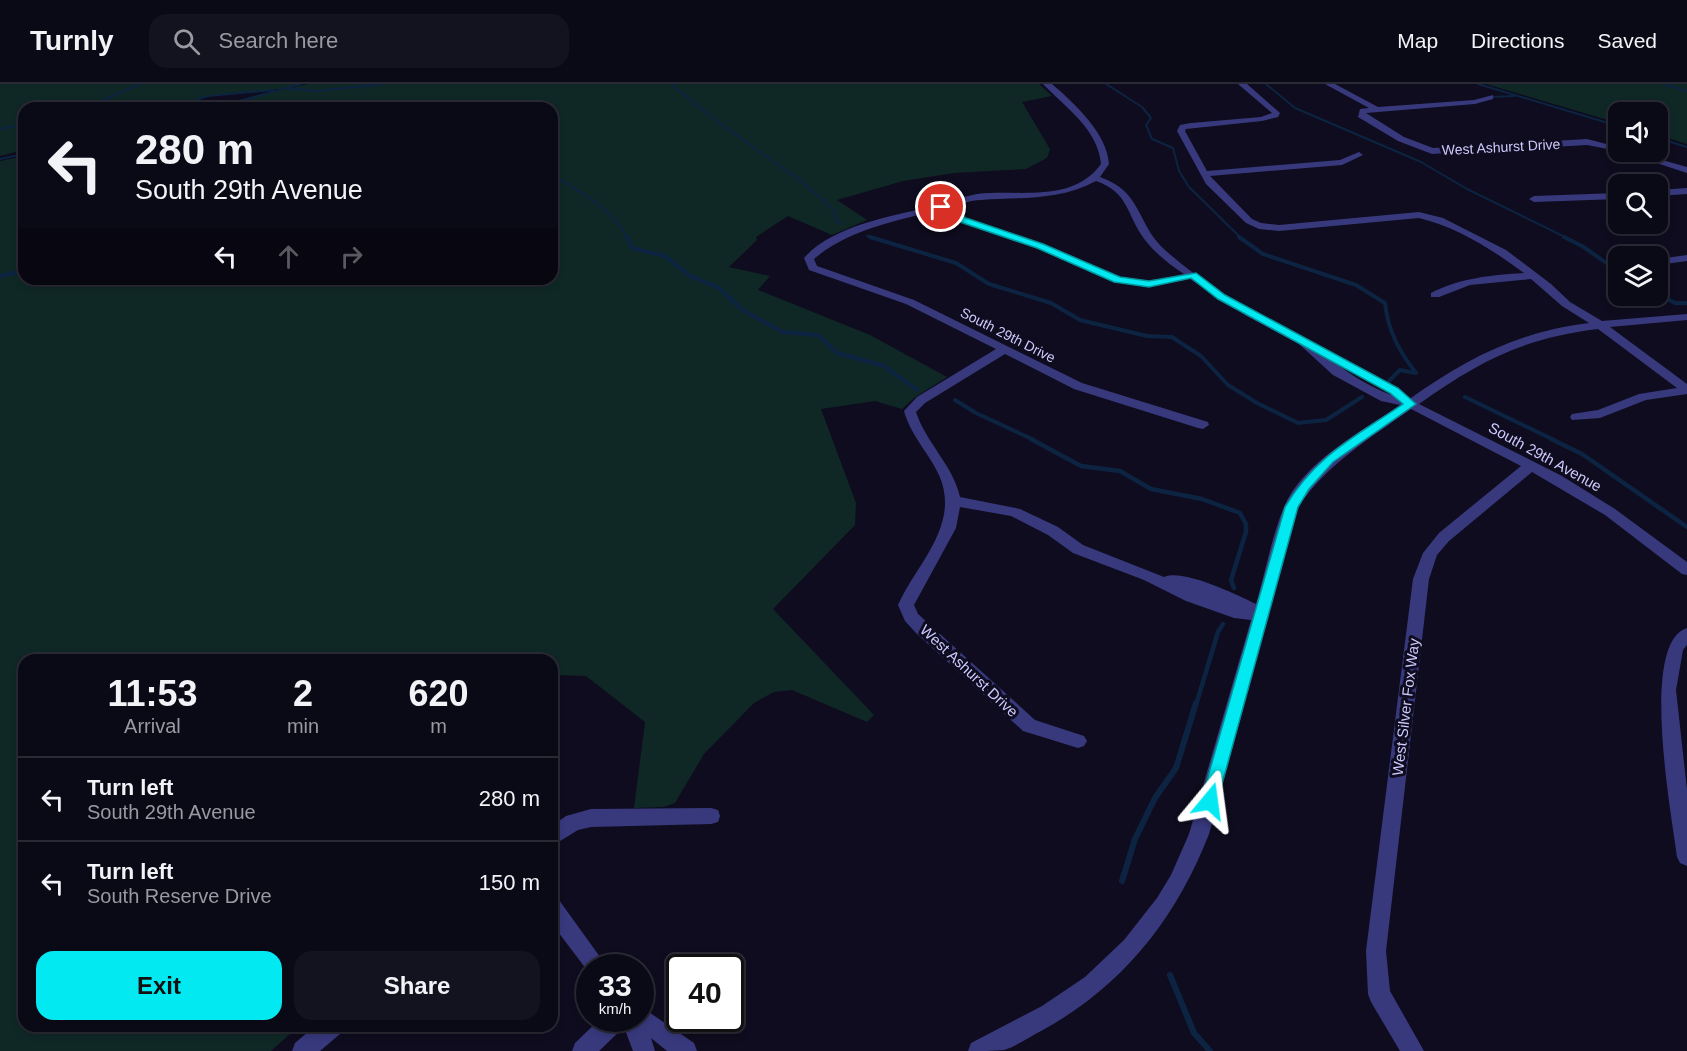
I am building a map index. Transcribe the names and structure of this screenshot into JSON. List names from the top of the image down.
{
  "streets": {
    "street": [
      "West Ashurst Drive",
      "South 29th Drive",
      "South 29th Avenue",
      "West Silver Fox Way"
    ]
  },
  "crossings": [
    ["South 29th Avenue", "West Silver Fox Way"]
  ],
  "page": {
    "header": "Turnly",
    "search": "Search here",
    "nav": ["Map", "Directions", "Saved"],
    "turn": ["280 m", "South 29th Avenue"],
    "eta": [
      "11:53",
      "Arrival",
      "2",
      "min",
      "620",
      "m"
    ],
    "list": [
      {
        "name": "Turn left",
        "note": "South 29th Avenue",
        "value": "280 m"
      },
      {
        "name": "Turn left",
        "note": "South Reserve Drive",
        "value": "150 m"
      }
    ],
    "buttons": ["Exit", "Share"],
    "speed": "33 km/h",
    "limit": "40"
  }
}
